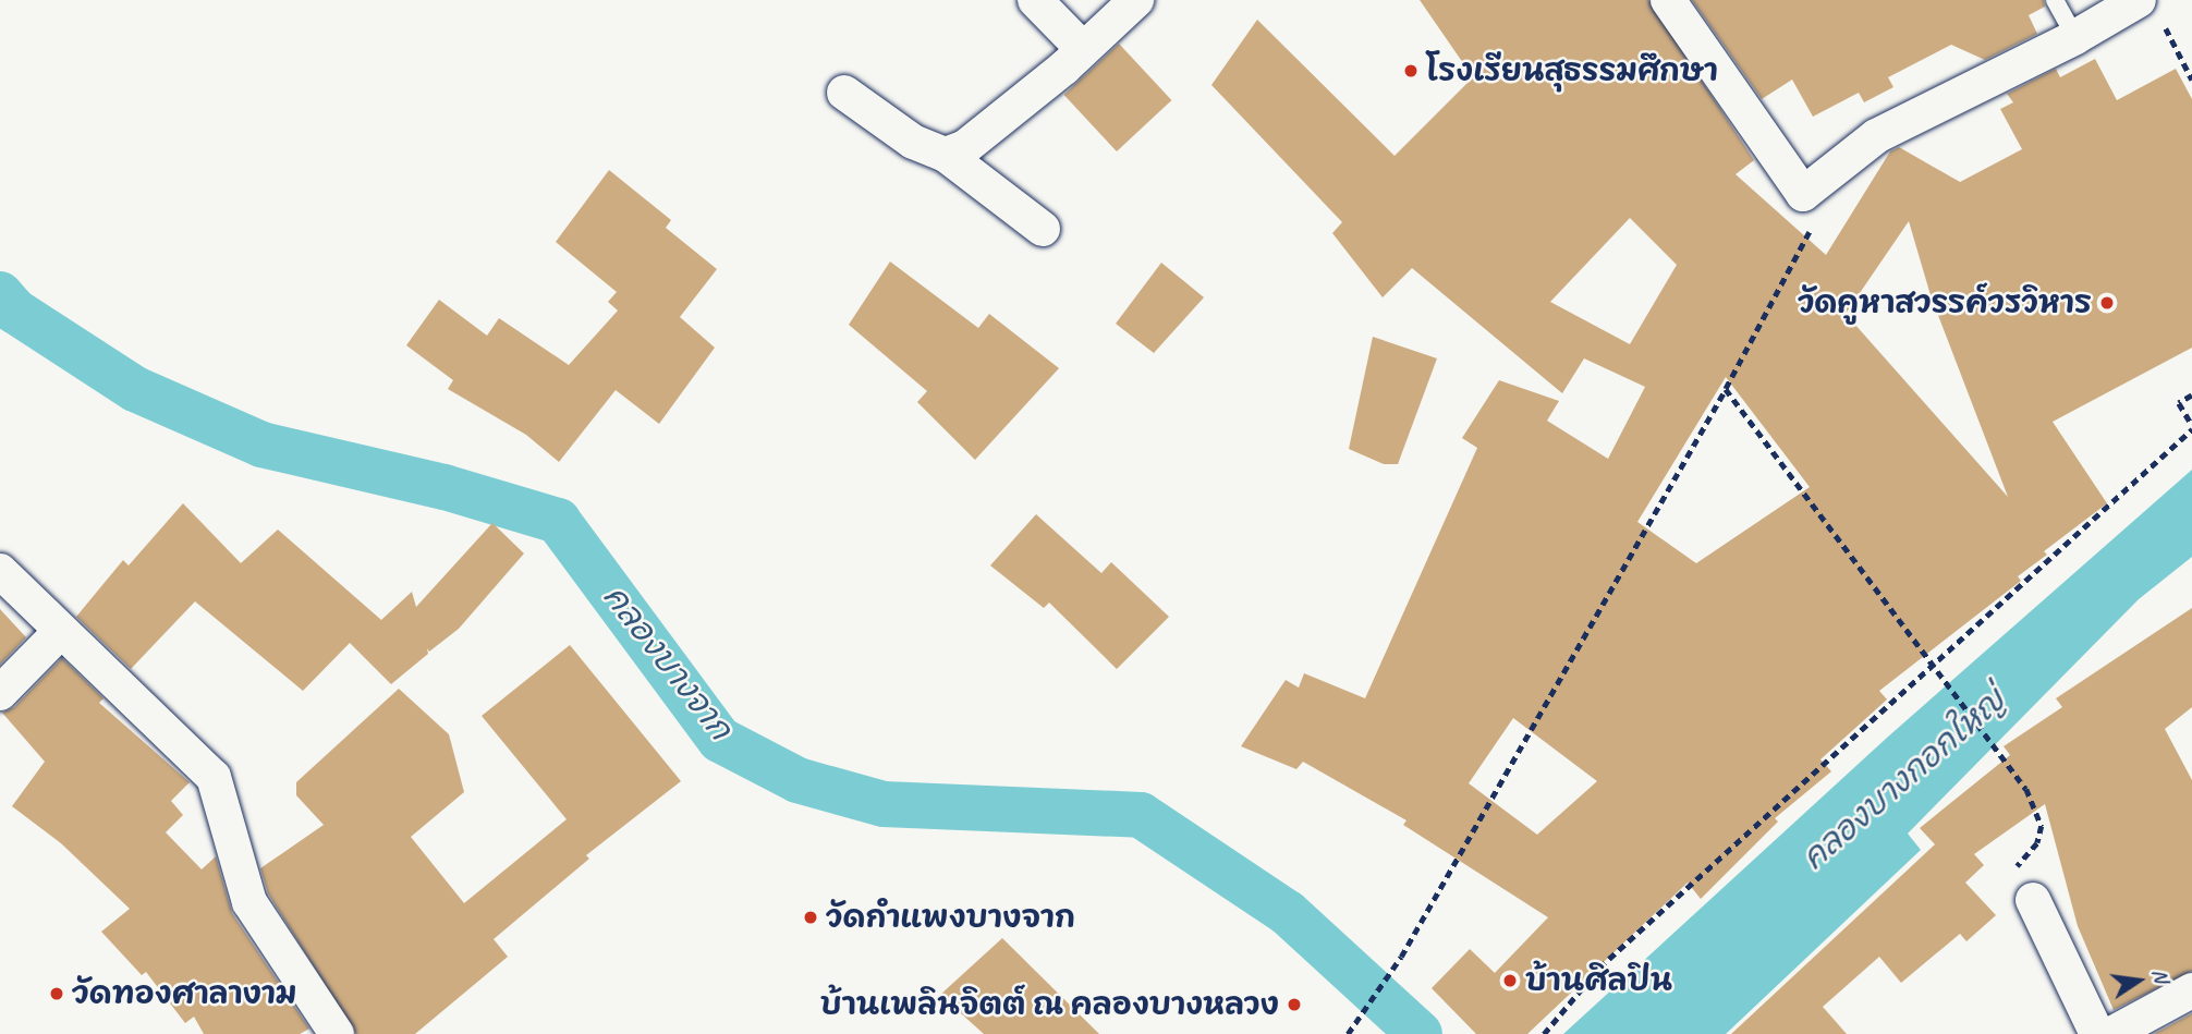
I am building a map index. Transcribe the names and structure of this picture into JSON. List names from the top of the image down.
{
  "water": ["คลองบางจาก", "คลองบางกอกใหญ่"],
  "places": [
    "โรงเรียนสุธรรมศึกษา",
    "วัดคูหาสวรรค์วรวิหาร",
    "วัดกำแพงบางจาก",
    "บ้านศิลปิน",
    "วัดทองศาลางาม",
    "บ้านเพลินจิตต์ ณ คลองบางหลวง"
  ],
  "north": "right"
}
